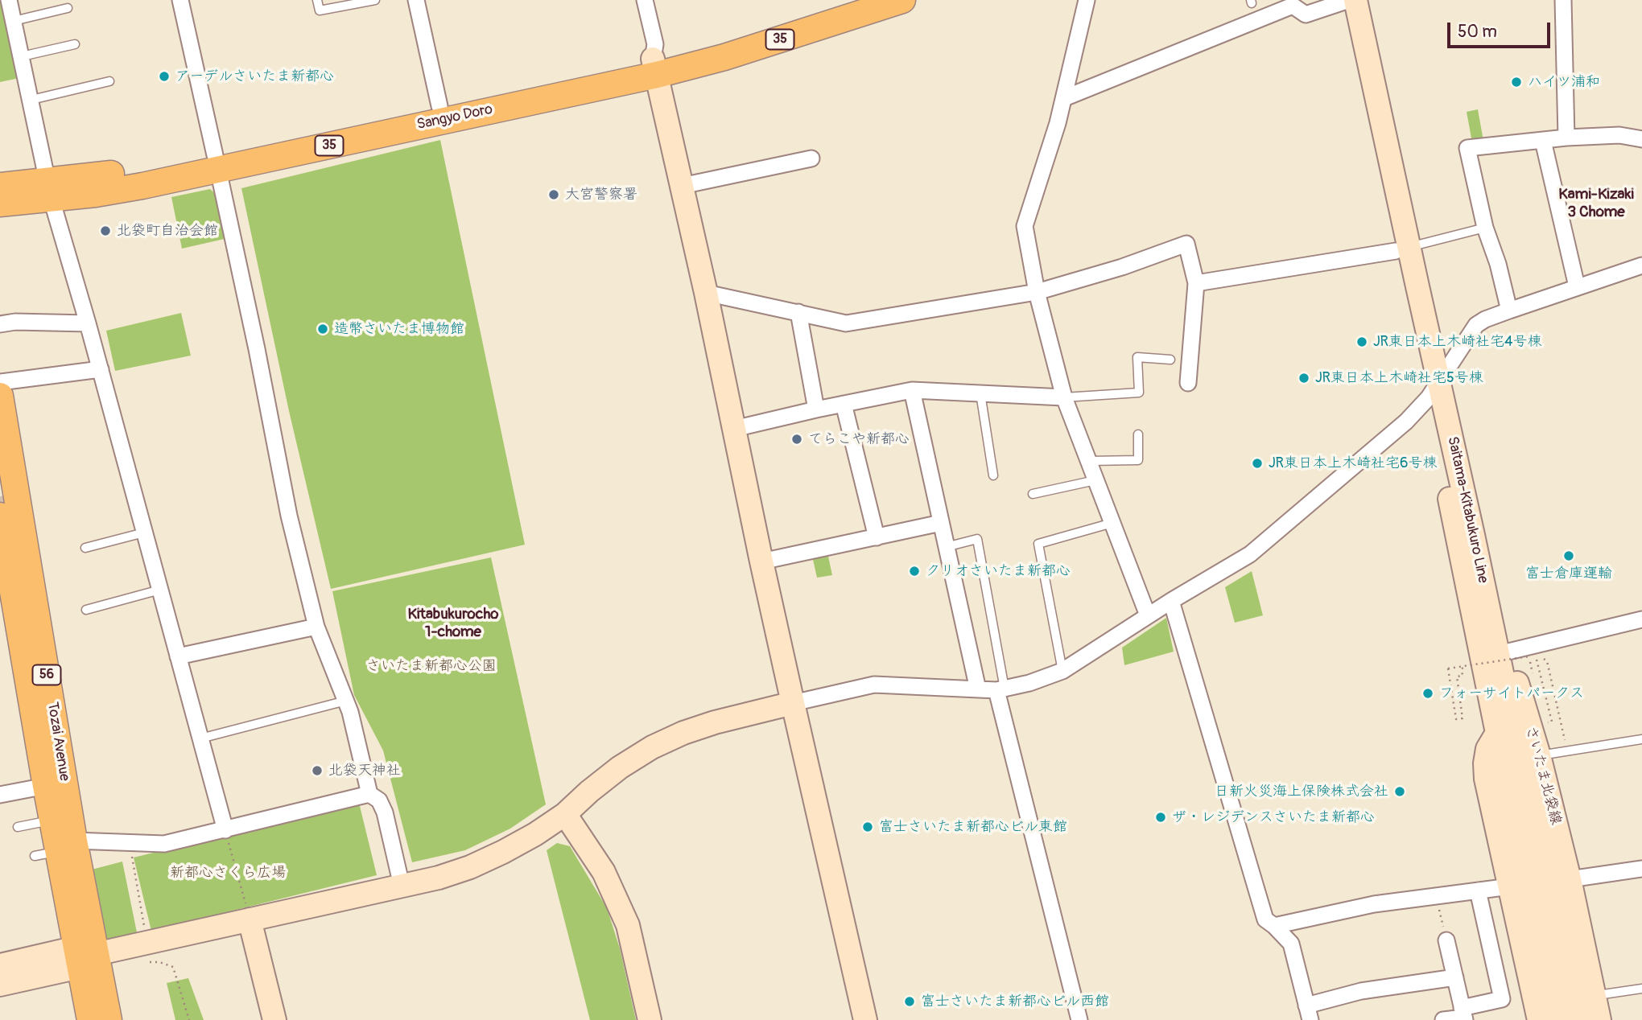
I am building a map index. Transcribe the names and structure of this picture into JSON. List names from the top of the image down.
{
  "streets": {
    "main road": [
      "35",
      "Sangyo Doro",
      "Saitama-Kitabukuro Line",
      "56",
      "Tozai Avenue",
      "さいたま北袋線"
    ]
  },
  "crossings": [
    ["Saitama-Kitabukuro Line", "さいたま北袋線"]
  ],
  "districts": ["Kami-Kizaki 3 Chome", "Kitabukurocho 1-chome"],
  "parks": ["さいたま新都心公園", "新都心さくら広場"],
  "places": [
    "アーデルさいたま新都心",
    "ハイツ浦和",
    "大宮警察署",
    "北袋町自治会館",
    "造幣さいたま博物館",
    "JR東日本上木崎社宅4号棟",
    "JR東日本上木崎社宅5号棟",
    "てらこや新都心",
    "JR東日本上木崎社宅6号棟",
    "富士倉庫運輸",
    "クリオさいたま新都心",
    "フォーサイトパークス",
    "北袋天神社",
    "日新火災海上保険株式会社",
    "ザ・レジデンスさいたま新都心",
    "富士さいたま新都心ビル東館",
    "富士さいたま新都心ビル西館"
  ],
  "scale_bar": "50 m"
}
